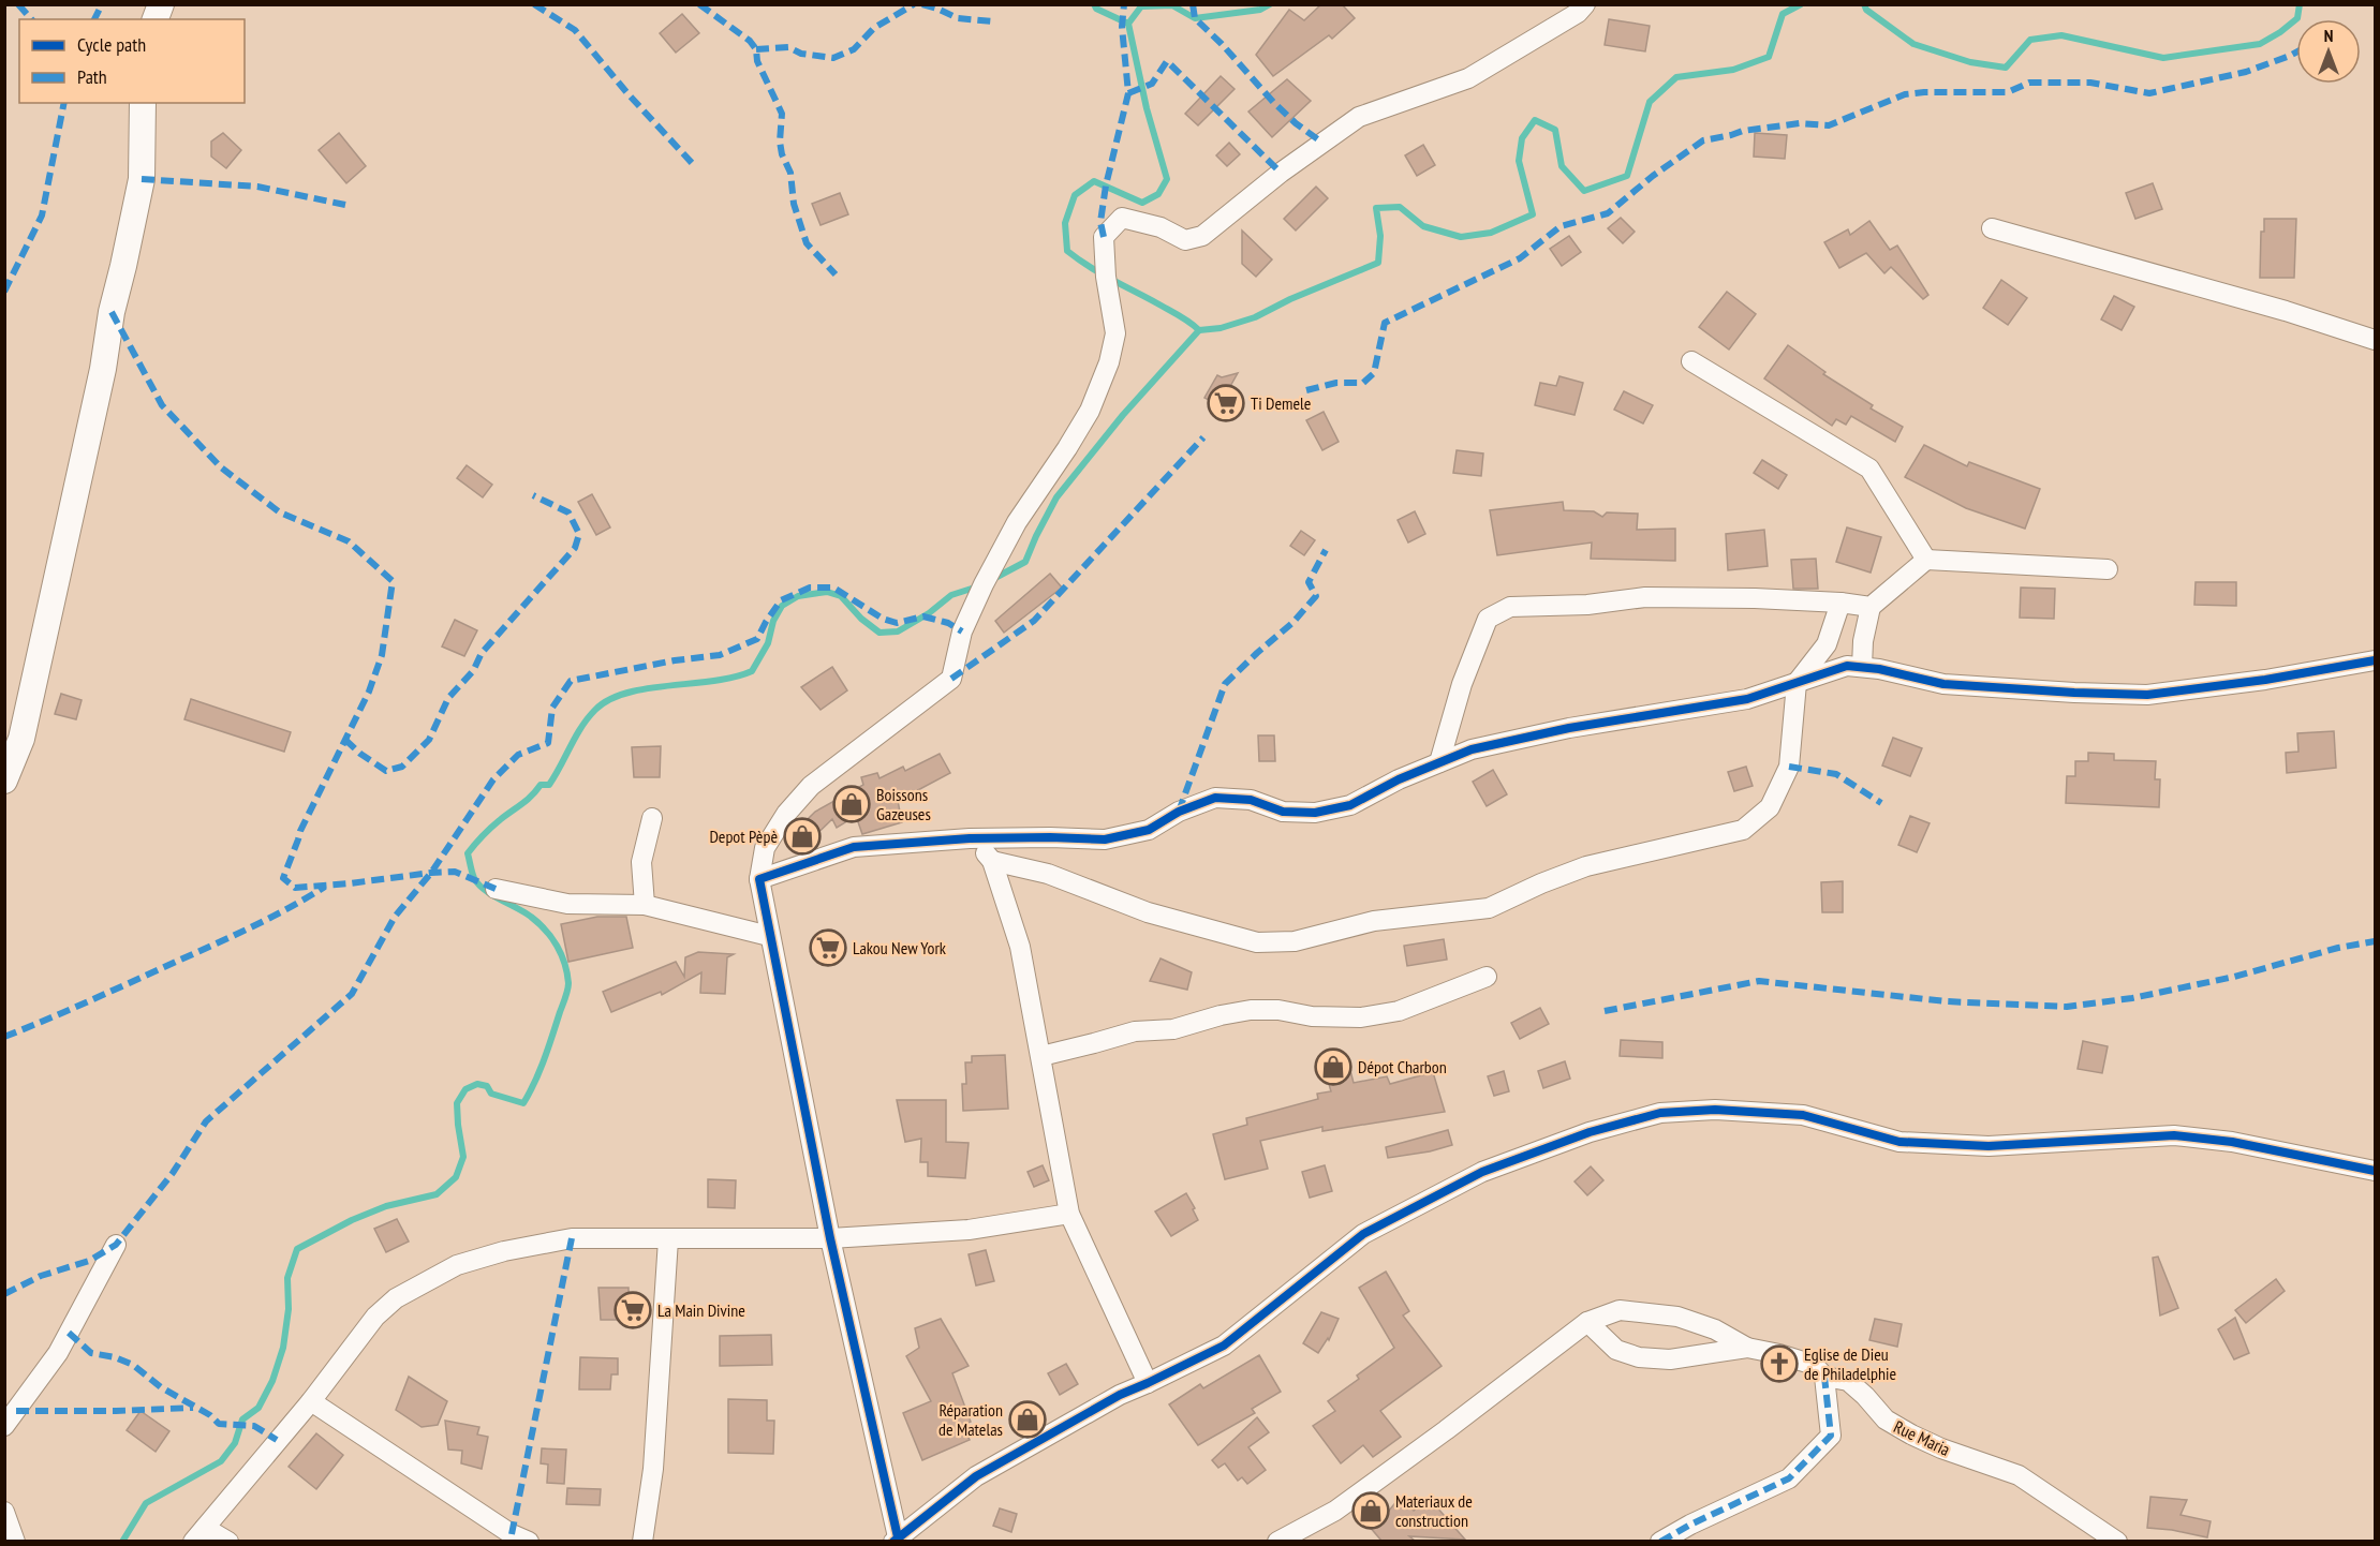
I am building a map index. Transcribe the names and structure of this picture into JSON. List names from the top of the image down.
{
  "streets": {
    "street": ["Rue Maria"]
  },
  "places": {
    "supermarket": ["Ti Demele", "Lakou New York", "La Main Divine"],
    "shop": [
      "Boissons Gazeuses",
      "Depot Pèpè",
      "Dépot Charbon",
      "Réparation de Matelas",
      "Materiaux de construction"
    ],
    "church": ["Eglise de Dieu de Philadelphie"]
  },
  "legend": ["Cycle path", "Path"],
  "north": "top"
}
